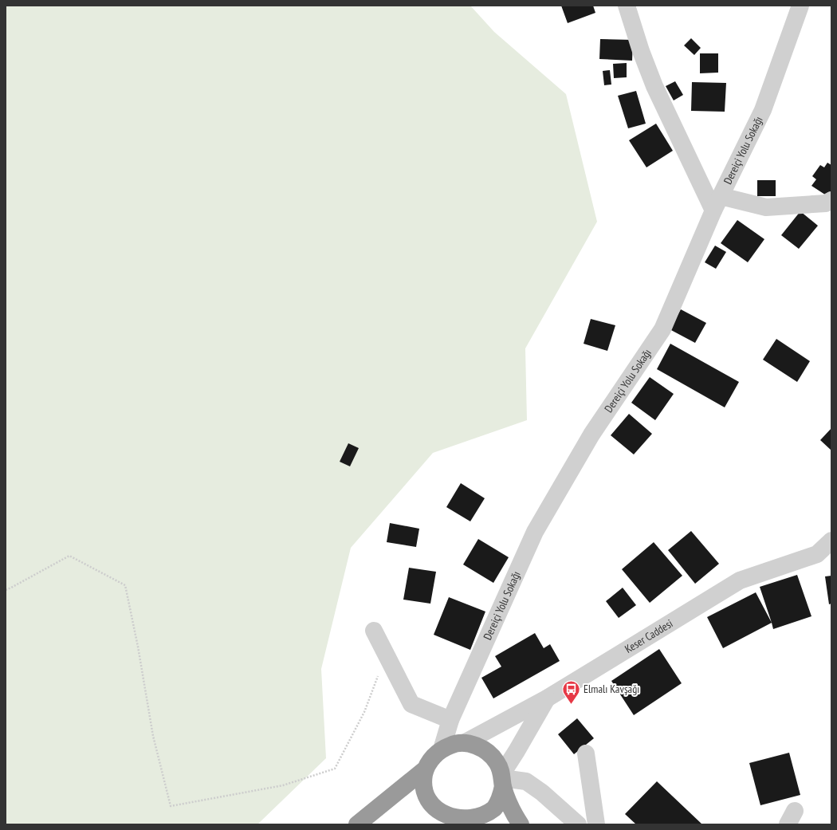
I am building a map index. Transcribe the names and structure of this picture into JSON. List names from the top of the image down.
{
  "streets": {
    "street": ["Dereiçi Yolu Sokağı", "Keser Caddesi"]
  },
  "crossings": [
    ["Dereiçi Yolu Sokağı", "Keser Caddesi"]
  ],
  "places": {
    "bus stop": ["Elmalı Kavşağı"]
  }
}
